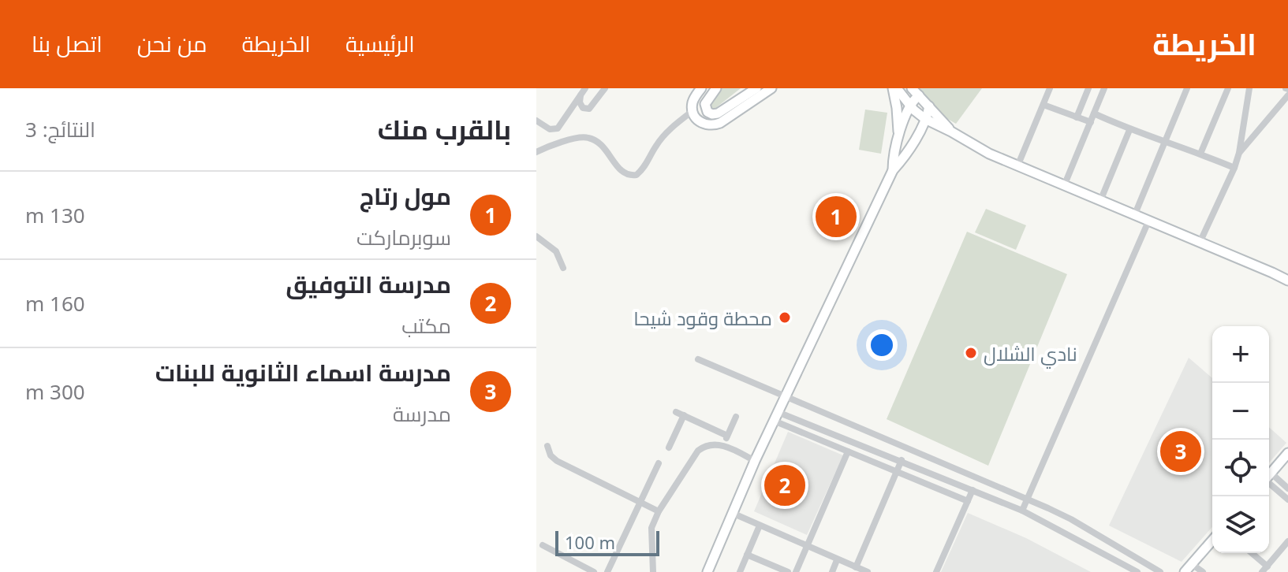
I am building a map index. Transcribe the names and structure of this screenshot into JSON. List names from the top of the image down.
{
  "places": ["محطة وقود شيحا", "نادي الشلال"],
  "scale_bar": "100 m",
  "page": {
    "header": "الخريطة",
    "nav": [
      "الرئيسية",
      "الخريطة",
      "من نحن",
      "اتصل بنا"
    ],
    "heading": ["بالقرب منك", "النتائج: 3"],
    "list": [
      {
        "mark": "1",
        "name": "مول رتاج",
        "note": "سوبرماركت",
        "value": "130 m"
      },
      {
        "mark": "2",
        "name": "مدرسة التوفيق",
        "note": "مكتب",
        "value": "160 m"
      },
      {
        "mark": "3",
        "name": "مدرسة اسماء الثانوية للبنات",
        "note": "مدرسة",
        "value": "300 m"
      }
    ],
    "pins": ["1", "3", "2"],
    "map_buttons": ["+", "−"],
    "scale": "100 m"
  }
}
